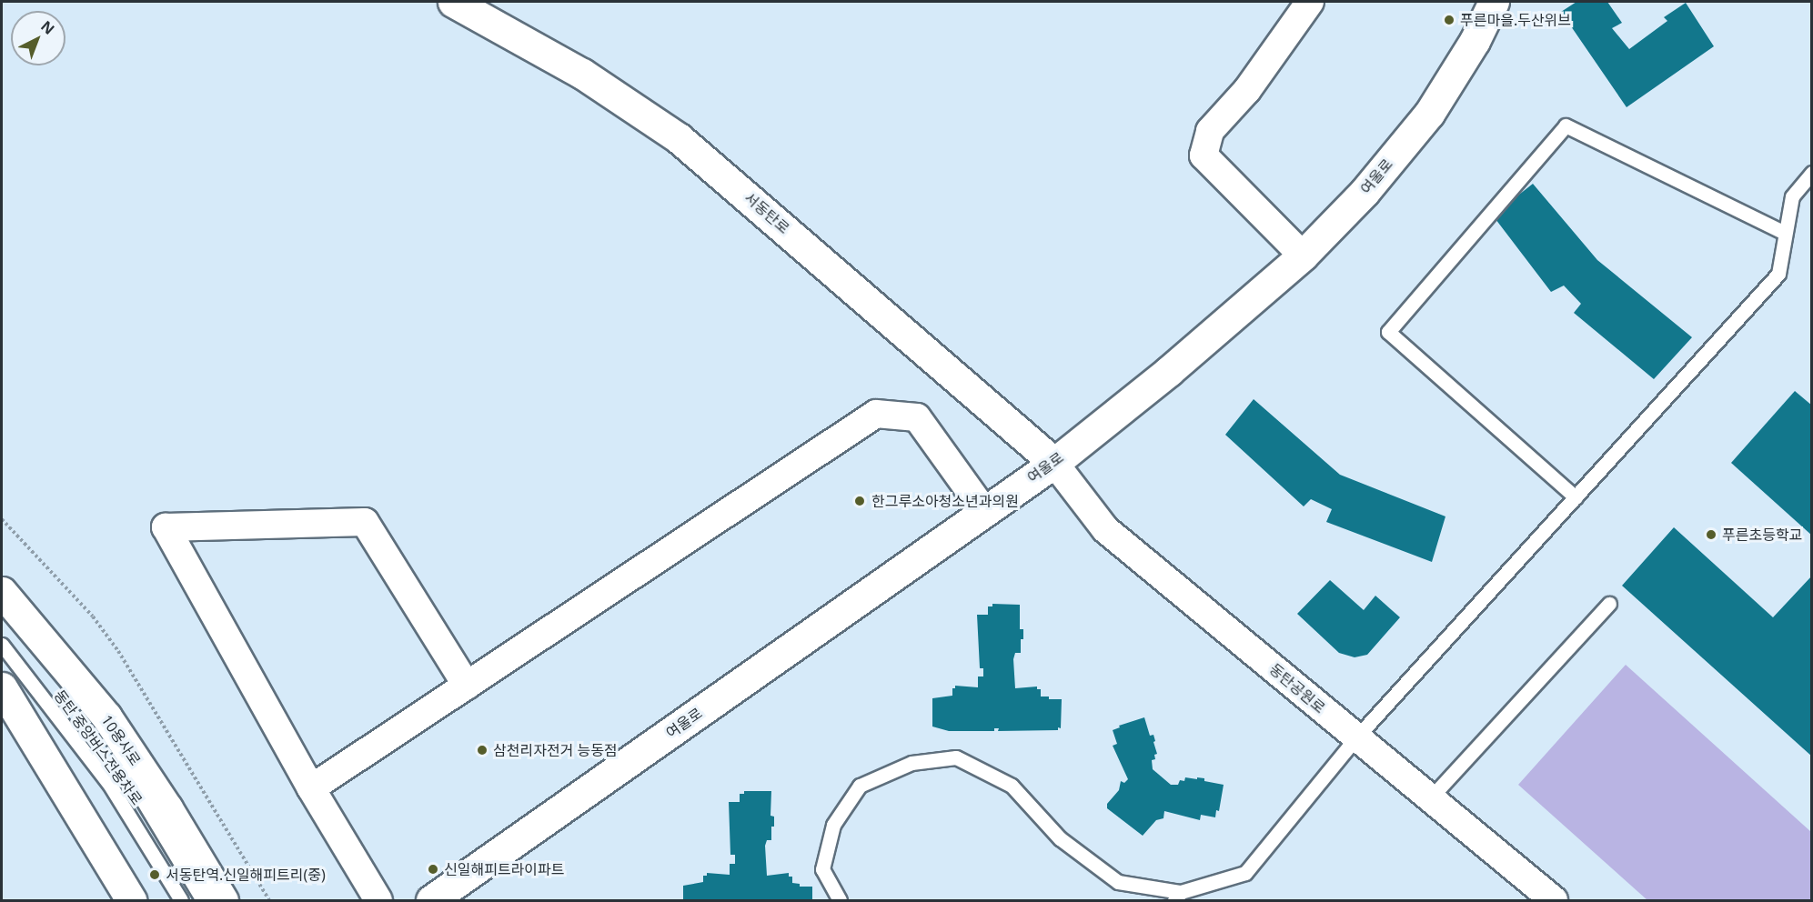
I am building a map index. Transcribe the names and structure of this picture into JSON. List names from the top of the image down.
{
  "streets": {
    "street": [
      "여울로",
      "서동탄로",
      "동탄공원로",
      "10용사로"
    ],
    "lane": ["동탄 중앙버스전용차로"]
  },
  "crossings": [
    ["여울로", "서동탄로"],
    ["여울로", "동탄공원로"],
    ["서동탄로", "동탄공원로"],
    ["10용사로", "동탄 중앙버스전용차로"]
  ],
  "places": [
    "푸른마을.두산위브",
    "한그루소아청소년과의원",
    "푸른초등학교",
    "삼천리자전거 능동점",
    "신일해피트라이파트",
    "서동탄역.신일해피트리(중)"
  ],
  "north": "top right"
}
